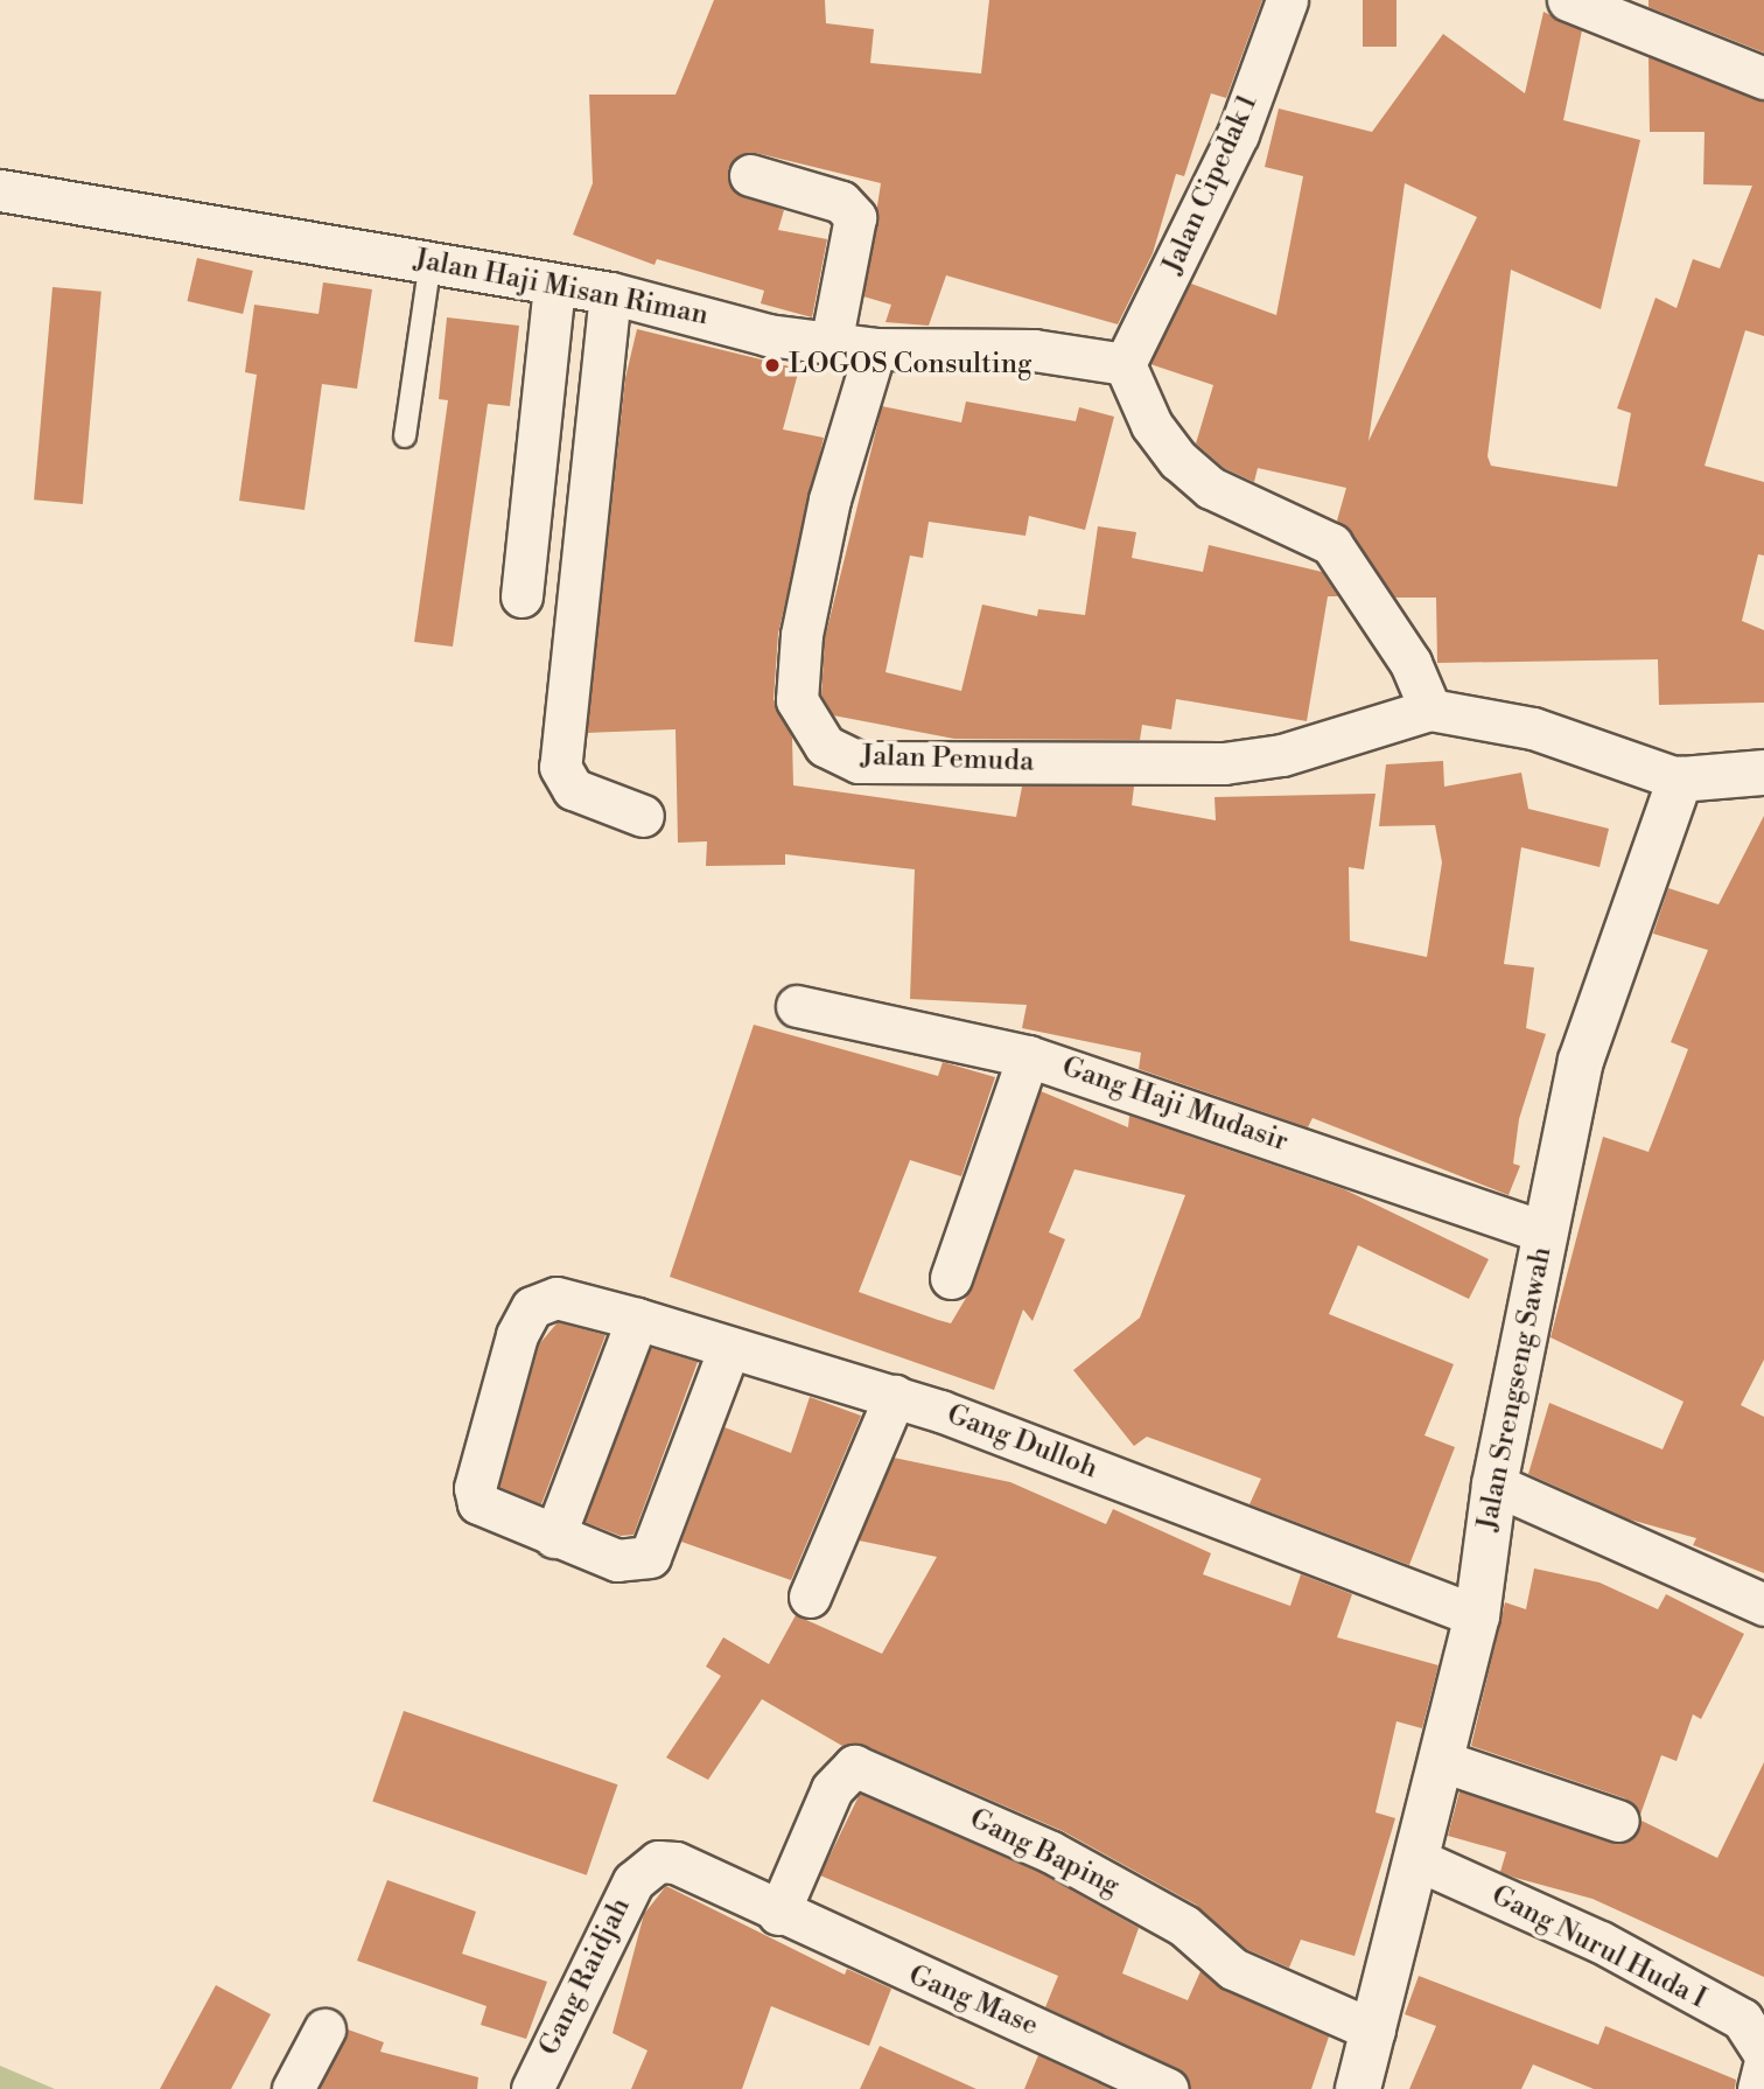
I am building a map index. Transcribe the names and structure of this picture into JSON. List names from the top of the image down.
{
  "streets": {
    "street": [
      "Jalan Cipedak 1",
      "Jalan Haji Misan Riman",
      "Jalan Pemuda",
      "Gang Haji Mudasir",
      "Jalan Srengseng Sawah",
      "Gang Dulloh",
      "Gang Baping",
      "Gang Nurul Huda I",
      "Gang Raidjah",
      "Gang Mase"
    ]
  },
  "crossings": [
    ["Jalan Cipedak 1", "Jalan Haji Misan Riman"],
    ["Jalan Haji Misan Riman", "Jalan Pemuda"],
    ["Jalan Pemuda", "Jalan Srengseng Sawah"],
    ["Gang Haji Mudasir", "Jalan Srengseng Sawah"],
    ["Jalan Srengseng Sawah", "Gang Dulloh"],
    ["Jalan Srengseng Sawah", "Gang Baping"],
    ["Jalan Srengseng Sawah", "Gang Nurul Huda I"],
    ["Gang Baping", "Gang Raidjah"],
    ["Gang Baping", "Gang Mase"],
    ["Gang Raidjah", "Gang Mase"]
  ],
  "places": ["LOGOS Consulting"]
}
